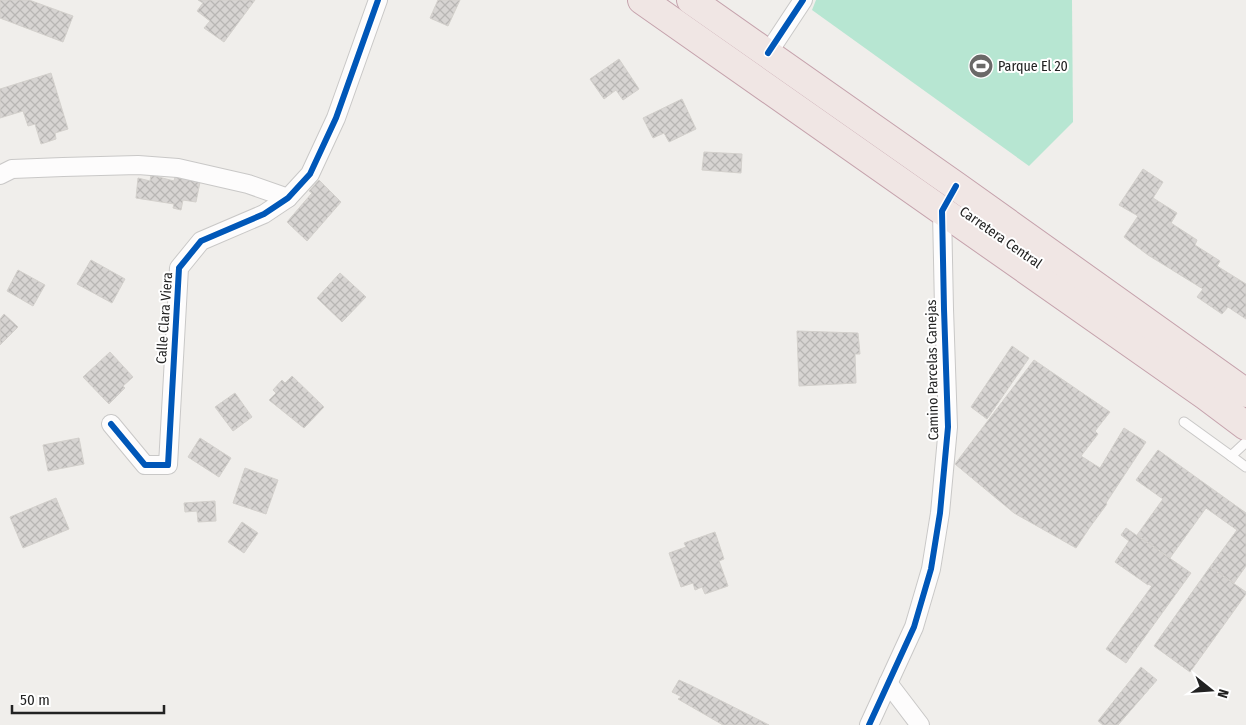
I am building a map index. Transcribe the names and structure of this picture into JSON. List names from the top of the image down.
{
  "streets": {
    "highway": ["Carretera Central"],
    "street": ["Calle Clara Viera", "Camino Parcelas Canejas"]
  },
  "crossings": [
    ["Carretera Central", "Camino Parcelas Canejas"]
  ],
  "places": {
    "sports": ["Parque El 20"]
  },
  "scale_bar": "50 m",
  "north": "right"
}
